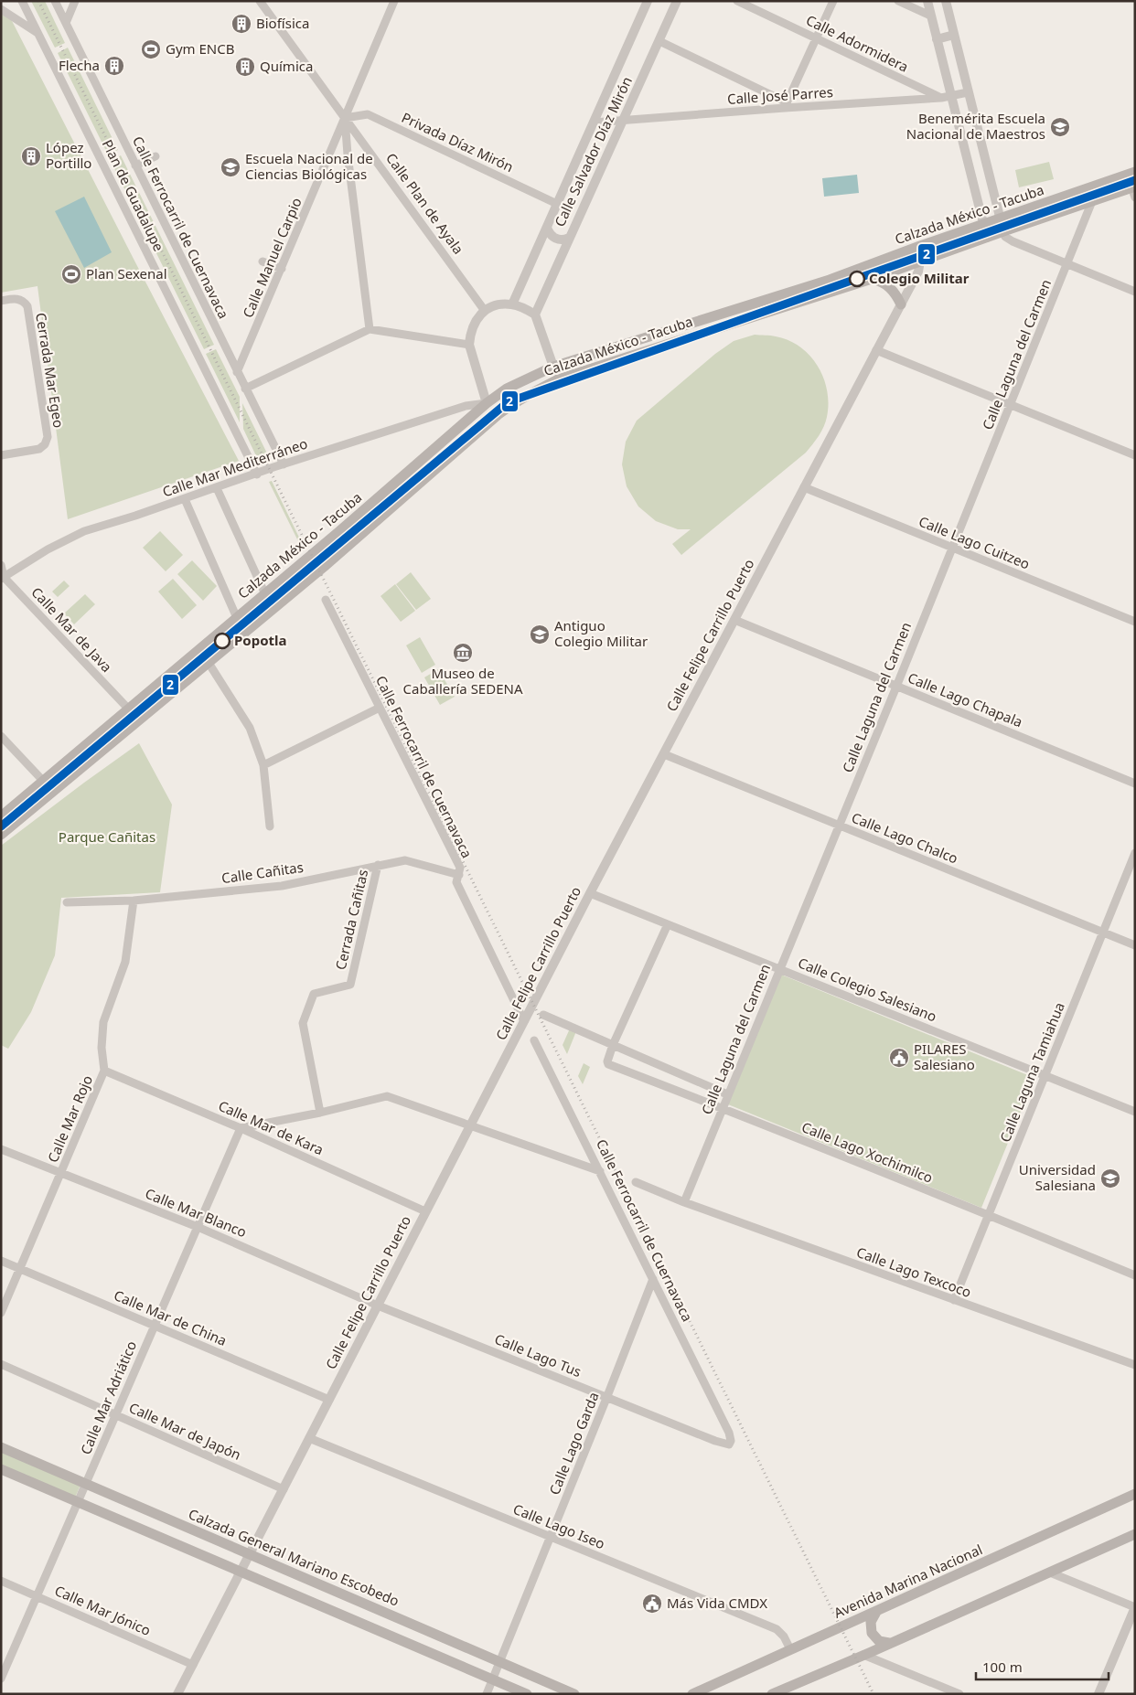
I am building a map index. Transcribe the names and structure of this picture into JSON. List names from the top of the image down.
{
  "streets": {
    "main road": ["Calzada México - Tacuba", "Calzada General Mariano Escobedo", "Avenida Marina Nacional"],
    "street": [
      "Calle Adormidera",
      "Calle José Parres",
      "Privada Díaz Mirón",
      "Calle Salvador Díaz Mirón",
      "Plan de Guadalupe",
      "Calle Plan de Ayala",
      "Calle Ferrocarril de Cuernavaca",
      "Calle Manuel Carpio",
      "Calle Laguna del Carmen",
      "Cerrada Mar Egeo",
      "Calle Mar Mediterráneo",
      "Calle Lago Cuitzeo",
      "Calle Mar de Java",
      "Calle Felipe Carrillo Puerto",
      "Calle Lago Chapala",
      "Calle Lago Chalco",
      "Calle Cañitas",
      "Cerrada Cañitas",
      "Calle Colegio Salesiano",
      "Calle Laguna Tamiahua",
      "Calle Mar Rojo",
      "Calle Mar de Kara",
      "Calle Lago Xochimilco",
      "Calle Mar Blanco",
      "Calle Lago Texcoco",
      "Calle Mar de China",
      "Calle Lago Tus",
      "Calle Mar Adriático",
      "Calle Mar de Japón",
      "Calle Lago Garda",
      "Calle Lago Iseo",
      "Calle Mar Jónico"
    ]
  },
  "crossings": [
    ["Calle Adormidera", "Calle José Parres"],
    ["Calle José Parres", "Calle Salvador Díaz Mirón"],
    ["Privada Díaz Mirón", "Calle Salvador Díaz Mirón"],
    ["Privada Díaz Mirón", "Calle Plan de Ayala"],
    ["Privada Díaz Mirón", "Calle Manuel Carpio"],
    ["Plan de Guadalupe", "Calle Mar Mediterráneo"],
    ["Calle Plan de Ayala", "Calle Manuel Carpio"],
    ["Calzada México - Tacuba", "Calle Laguna del Carmen"],
    ["Calzada México - Tacuba", "Calle Mar Mediterráneo"],
    ["Calzada México - Tacuba", "Calle Mar de Java"],
    ["Calzada México - Tacuba", "Calle Felipe Carrillo Puerto"],
    ["Calle Ferrocarril de Cuernavaca", "Calle Manuel Carpio"],
    ["Calle Ferrocarril de Cuernavaca", "Calle Mar Mediterráneo"],
    ["Calle Ferrocarril de Cuernavaca", "Calle Felipe Carrillo Puerto"],
    ["Calle Ferrocarril de Cuernavaca", "Calle Cañitas"],
    ["Calle Ferrocarril de Cuernavaca", "Calle Lago Tus"],
    ["Calle Ferrocarril de Cuernavaca", "Calle Lago Garda"],
    ["Calle Laguna del Carmen", "Calle Lago Cuitzeo"],
    ["Calle Laguna del Carmen", "Calle Lago Chapala"],
    ["Calle Laguna del Carmen", "Calle Lago Chalco"],
    ["Calle Laguna del Carmen", "Calle Colegio Salesiano"],
    ["Calle Laguna del Carmen", "Calle Lago Xochimilco"],
    ["Calle Laguna del Carmen", "Calle Lago Texcoco"],
    ["Calle Mar Mediterráneo", "Calle Mar de Java"],
    ["Calle Lago Cuitzeo", "Calle Felipe Carrillo Puerto"],
    ["Calle Felipe Carrillo Puerto", "Calle Lago Chapala"],
    ["Calle Felipe Carrillo Puerto", "Calle Lago Chalco"],
    ["Calle Felipe Carrillo Puerto", "Calle Colegio Salesiano"],
    ["Calle Felipe Carrillo Puerto", "Calle Mar de Kara"],
    ["Calle Felipe Carrillo Puerto", "Calle Mar Blanco"],
    ["Calle Felipe Carrillo Puerto", "Calle Mar de China"],
    ["Calle Felipe Carrillo Puerto", "Calle Lago Tus"],
    ["Calle Felipe Carrillo Puerto", "Calle Mar de Japón"],
    ["Calle Felipe Carrillo Puerto", "Calle Lago Iseo"],
    ["Calle Felipe Carrillo Puerto", "Calzada General Mariano Escobedo"],
    ["Calle Felipe Carrillo Puerto", "Calle Mar Jónico"],
    ["Calle Lago Chalco", "Calle Laguna Tamiahua"],
    ["Calle Cañitas", "Cerrada Cañitas"],
    ["Calle Cañitas", "Calle Mar Rojo"],
    ["Calle Colegio Salesiano", "Calle Laguna Tamiahua"],
    ["Calle Laguna Tamiahua", "Calle Lago Xochimilco"],
    ["Calle Laguna Tamiahua", "Calle Lago Texcoco"],
    ["Calle Mar Rojo", "Calle Mar de Kara"],
    ["Calle Mar Rojo", "Calle Mar Blanco"],
    ["Calle Mar Rojo", "Calle Mar de China"],
    ["Calle Mar de Kara", "Calle Mar Adriático"],
    ["Calle Mar Blanco", "Calle Lago Tus"],
    ["Calle Mar Blanco", "Calle Mar Adriático"],
    ["Calle Mar de China", "Calle Mar Adriático"],
    ["Calle Lago Tus", "Calle Lago Garda"],
    ["Calle Mar Adriático", "Calle Mar de Japón"],
    ["Calle Mar Adriático", "Calzada General Mariano Escobedo"],
    ["Calle Mar Adriático", "Calle Mar Jónico"],
    ["Calle Lago Garda", "Calle Lago Iseo"],
    ["Calle Lago Garda", "Calzada General Mariano Escobedo"],
    ["Calle Lago Iseo", "Avenida Marina Nacional"]
  ],
  "parks": ["Parque Cañitas"],
  "places": {
    "building": [
      "Biofísica",
      "Flecha",
      "Química",
      "López Portillo"
    ],
    "sports": ["Gym ENCB", "Plan Sexenal"],
    "school or university": [
      "Benemérita Escuela Nacional de Maestros",
      "Escuela Nacional de Ciencias Biológicas",
      "Antiguo Colegio Militar",
      "Universidad Salesiana"
    ],
    "other": ["Colegio Militar", "Popotla"],
    "museum": ["Museo de Caballería SEDENA"],
    "public building": ["PILARES Salesiano", "Más Vida CMDX"]
  },
  "lines": ["transit line 2"],
  "scale_bar": "100 m"
}
